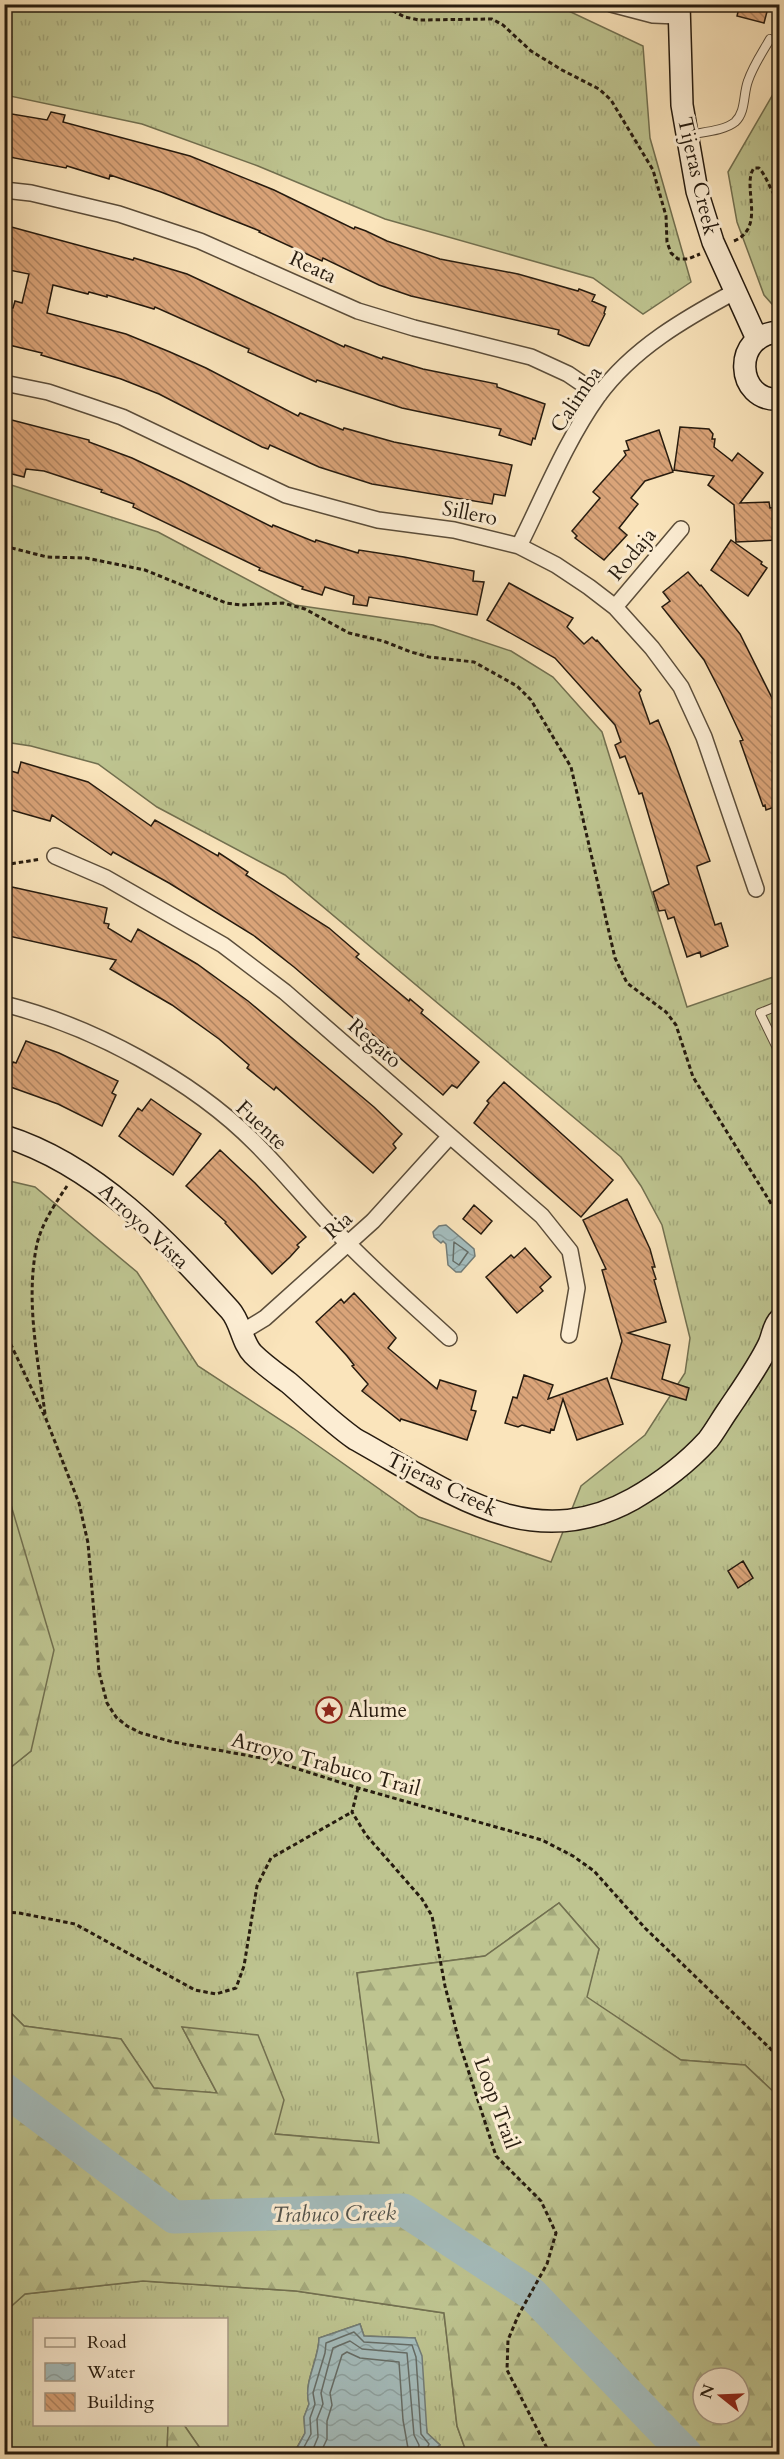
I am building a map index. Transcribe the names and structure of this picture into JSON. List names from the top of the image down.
{
  "streets": {
    "street": [
      "Tijeras Creek",
      "Reata",
      "Calimba",
      "Sillero",
      "Rodaja",
      "Regato",
      "Fuente",
      "Ria",
      "Arroyo Vista"
    ],
    "path": ["Arroyo Trabuco Trail", "Loop Trail"]
  },
  "crossings": [
    ["Tijeras Creek", "Calimba"],
    ["Tijeras Creek", "Arroyo Vista"],
    ["Reata", "Calimba"],
    ["Calimba", "Sillero"],
    ["Sillero", "Rodaja"],
    ["Regato", "Ria"],
    ["Fuente", "Ria"],
    ["Ria", "Arroyo Vista"]
  ],
  "water": ["Trabuco Creek"],
  "places": {
    "place": ["Alume"]
  },
  "legend": ["Road", "Water", "Building"],
  "north": "left"
}
